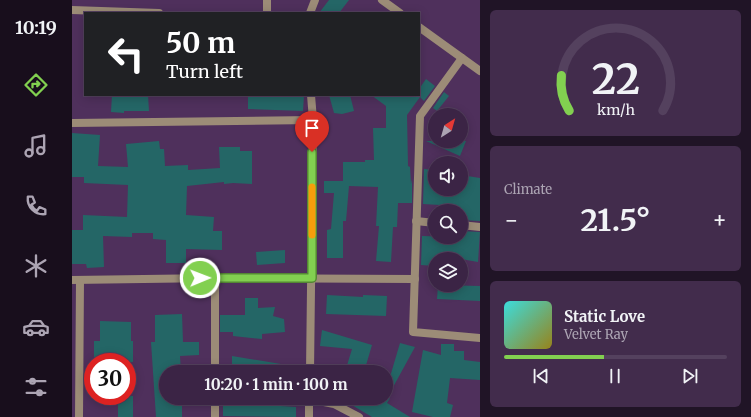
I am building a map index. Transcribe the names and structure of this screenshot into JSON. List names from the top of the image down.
{
  "north": "top right",
  "page": {
    "tabs": "10:19",
    "turn": ["50 m", "Turn left"],
    "tile": "Climate",
    "heat": ["−", "21.5°", "+"],
    "song": ["Static Love", "Velvet Ray"],
    "limit": "30",
    "trip": "10:20 · 1 min · 100 m",
    "gauge": ["22", "km/h"]
  }
}
